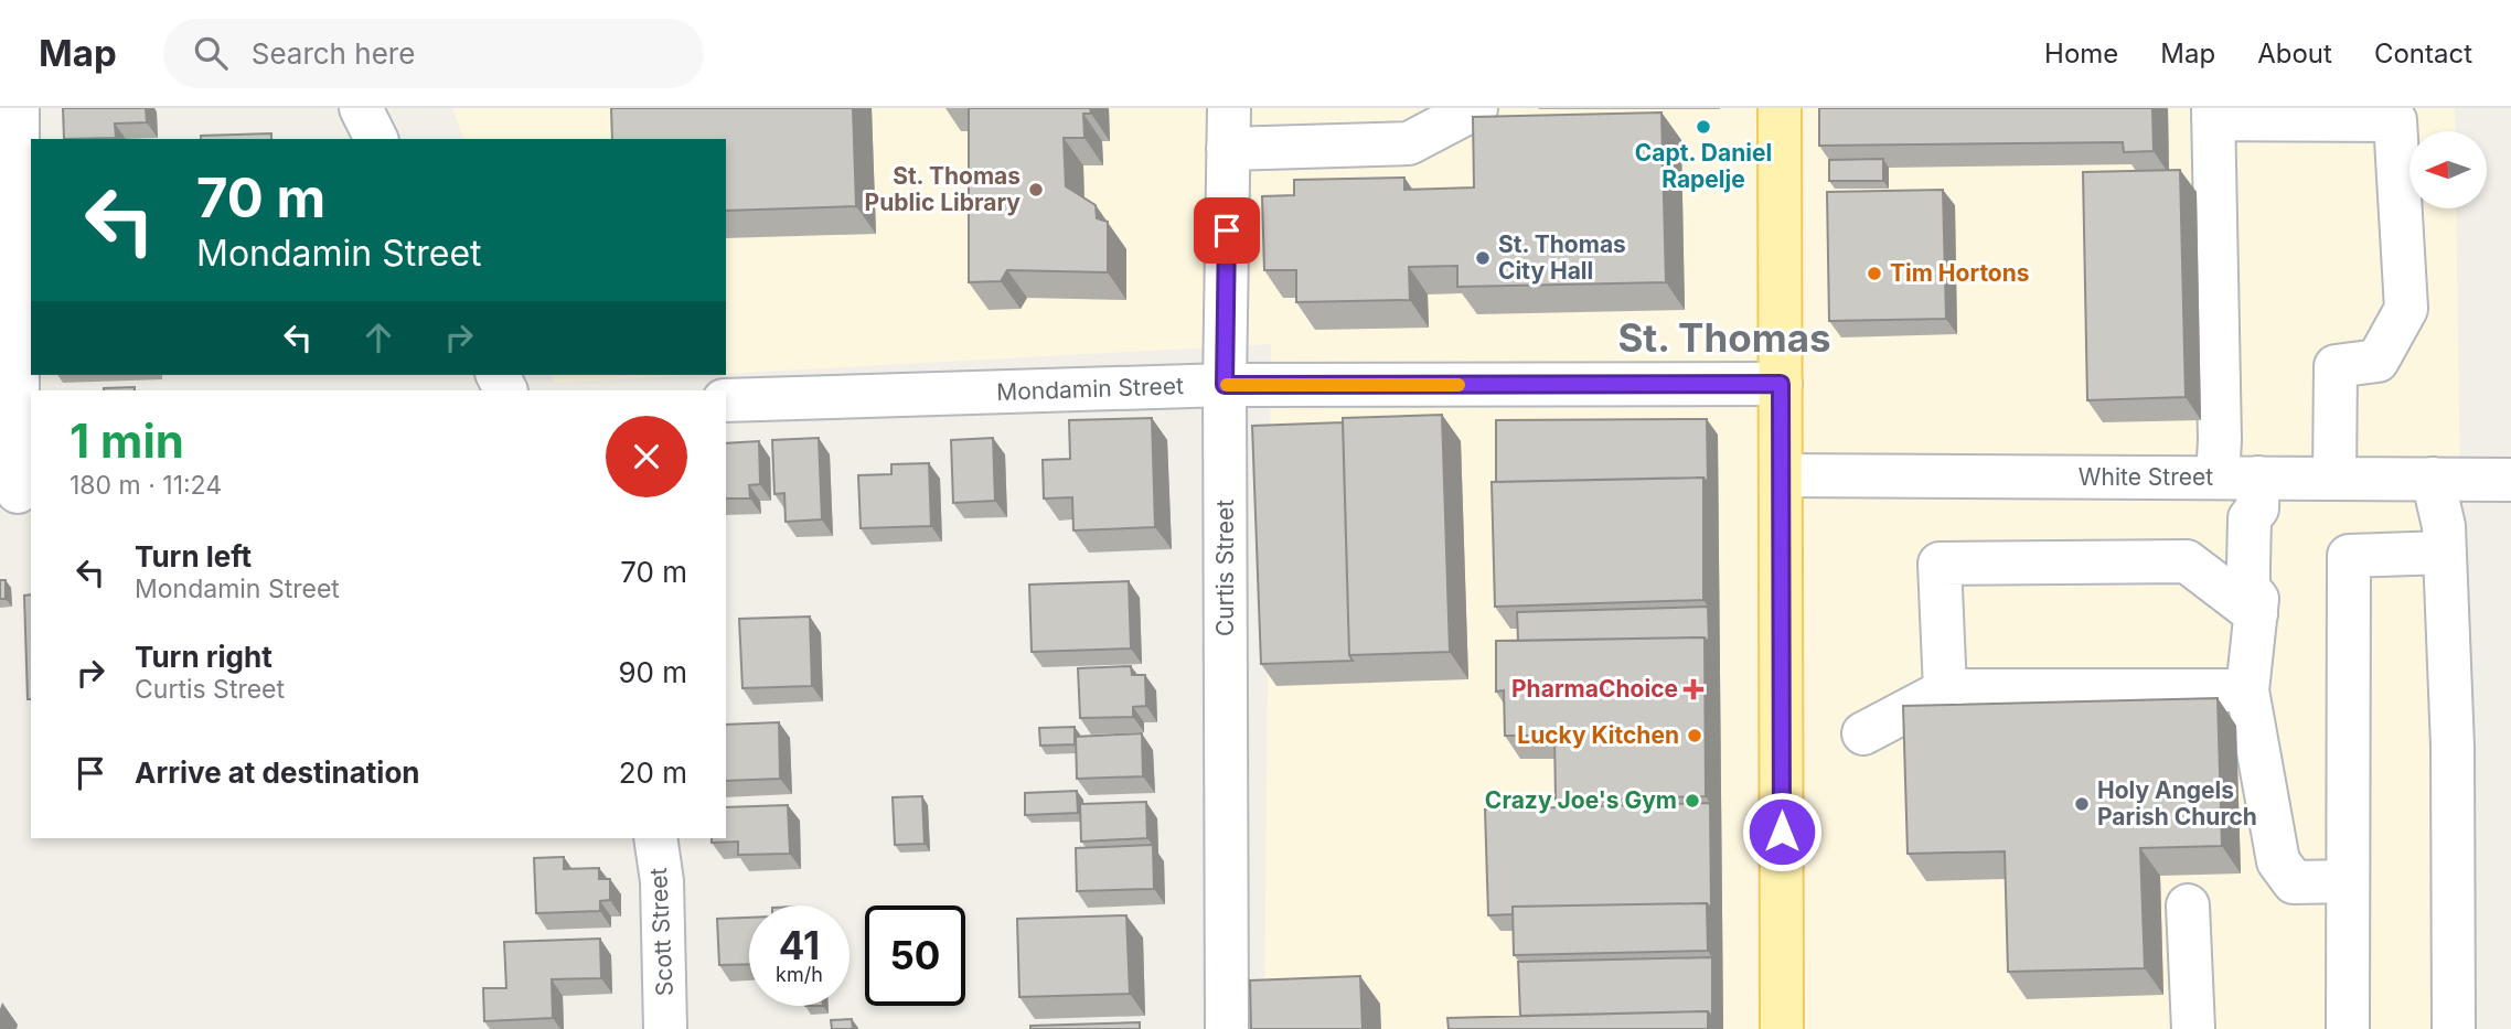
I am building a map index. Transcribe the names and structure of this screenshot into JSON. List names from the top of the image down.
{
  "streets": {
    "street": [
      "Mondamin Street",
      "White Street",
      "Curtis Street",
      "Scott Street"
    ]
  },
  "crossings": [
    ["Mondamin Street", "Curtis Street"]
  ],
  "districts": ["St. Thomas"],
  "places": {
    "other": [
      "Capt. Daniel Rapelje",
      "St. Thomas Public Library",
      "St. Thomas City Hall",
      "Tim Hortons",
      "Lucky Kitchen",
      "Crazy Joe's Gym",
      "Holy Angels Parish Church"
    ],
    "health": ["PharmaChoice"]
  },
  "north": "left",
  "page": {
    "header": "Map",
    "search": "Search here",
    "nav": [
      "Home",
      "Map",
      "About",
      "Contact"
    ],
    "turn": ["70 m", "Mondamin Street"],
    "heading": ["1 min", "180 m · 11:24"],
    "list": [
      {
        "name": "Turn left",
        "note": "Mondamin Street",
        "value": "70 m"
      },
      {
        "name": "Turn right",
        "note": "Curtis Street",
        "value": "90 m"
      },
      {
        "name": "Arrive at destination",
        "value": "20 m"
      }
    ],
    "speed": "41 km/h",
    "limit": "50"
  }
}
